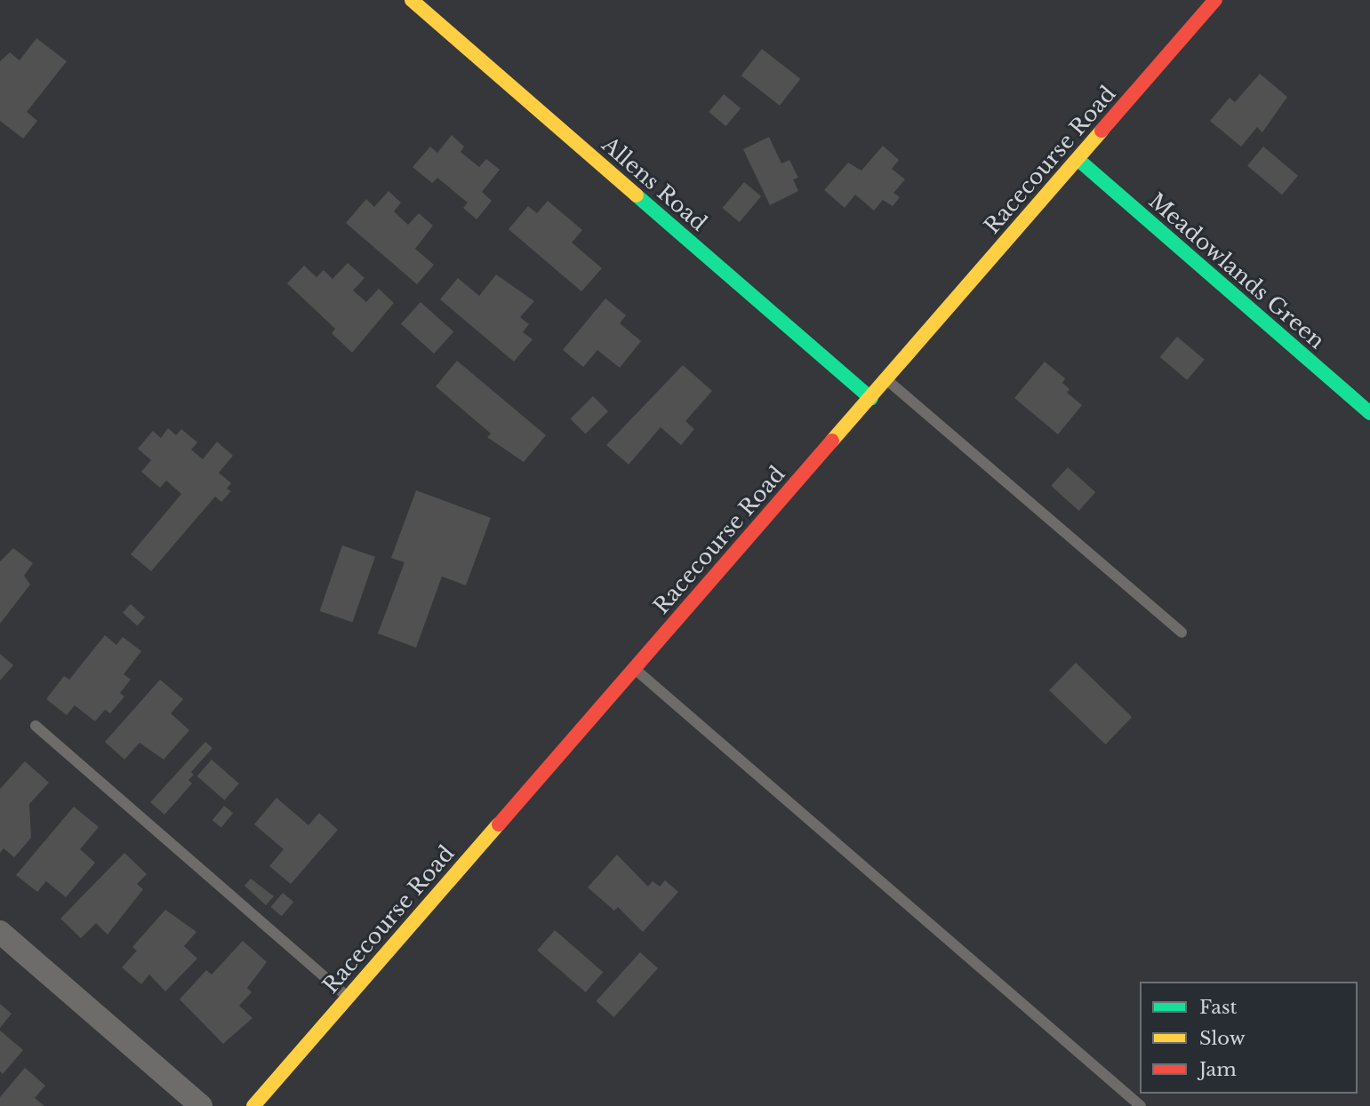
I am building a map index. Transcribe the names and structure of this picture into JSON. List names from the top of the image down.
{
  "streets": {
    "street": ["Racecourse Road", "Allens Road", "Meadowlands Green"]
  },
  "crossings": [
    ["Racecourse Road", "Allens Road"],
    ["Racecourse Road", "Meadowlands Green"]
  ],
  "legend": ["Fast", "Slow", "Jam"]
}
